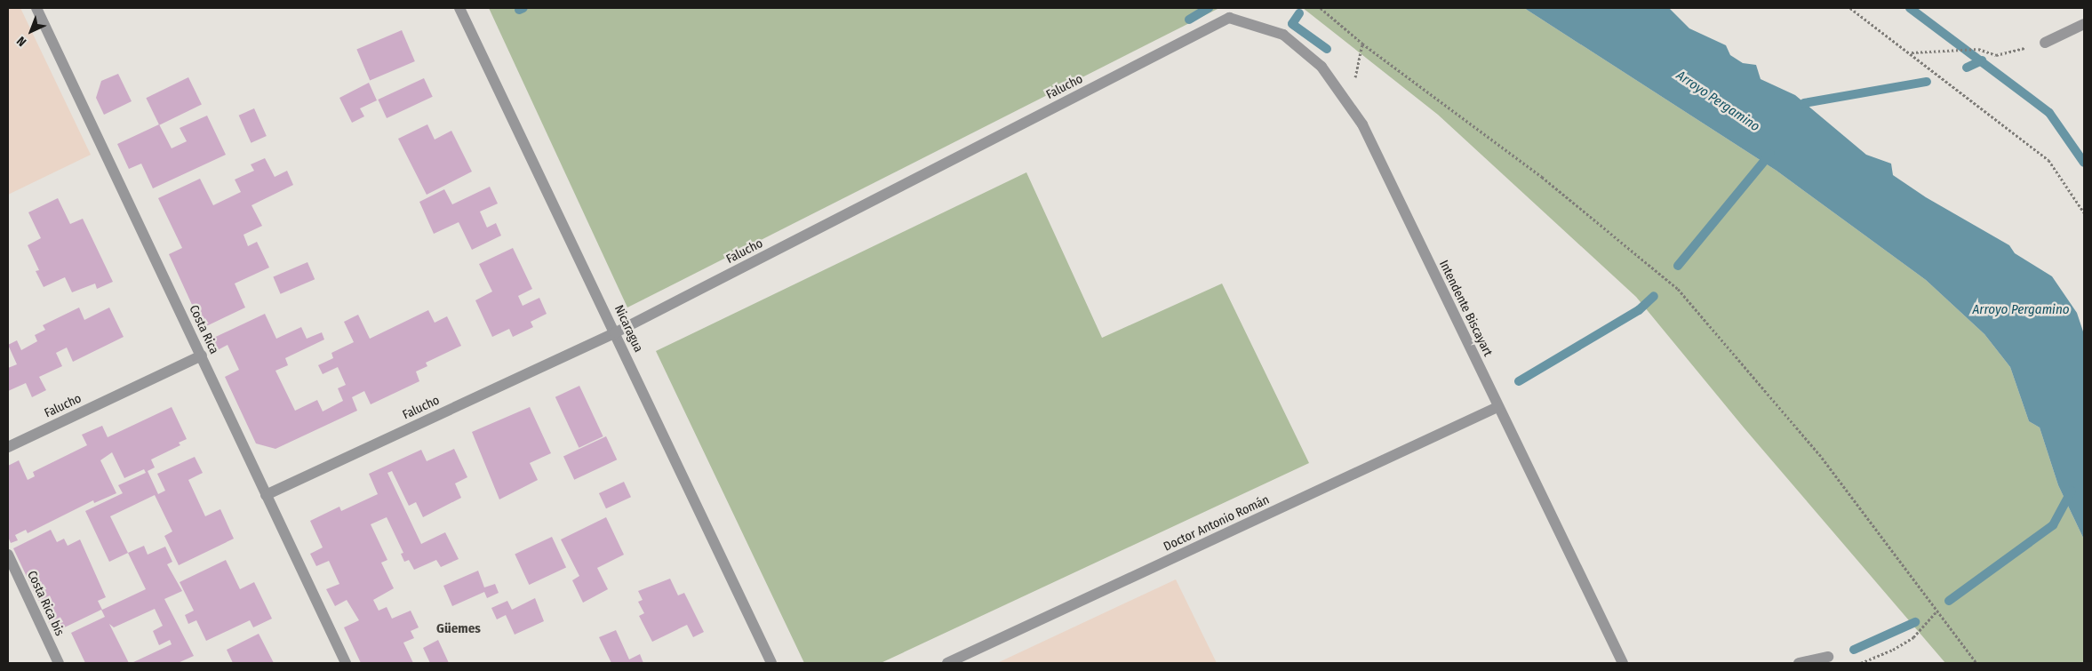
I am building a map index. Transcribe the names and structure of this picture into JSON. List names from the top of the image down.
{
  "streets": {
    "street": [
      "Falucho",
      "Intendente Biscayart",
      "Nicaragua",
      "Costa Rica",
      "Doctor Antonio Román",
      "Costa Rica bis"
    ]
  },
  "crossings": [
    ["Falucho", "Intendente Biscayart"],
    ["Falucho", "Nicaragua"],
    ["Falucho", "Costa Rica"],
    ["Intendente Biscayart", "Doctor Antonio Román"]
  ],
  "districts": ["Güemes"],
  "water": ["Arroyo Pergamino"],
  "north": "bottom left"
}
